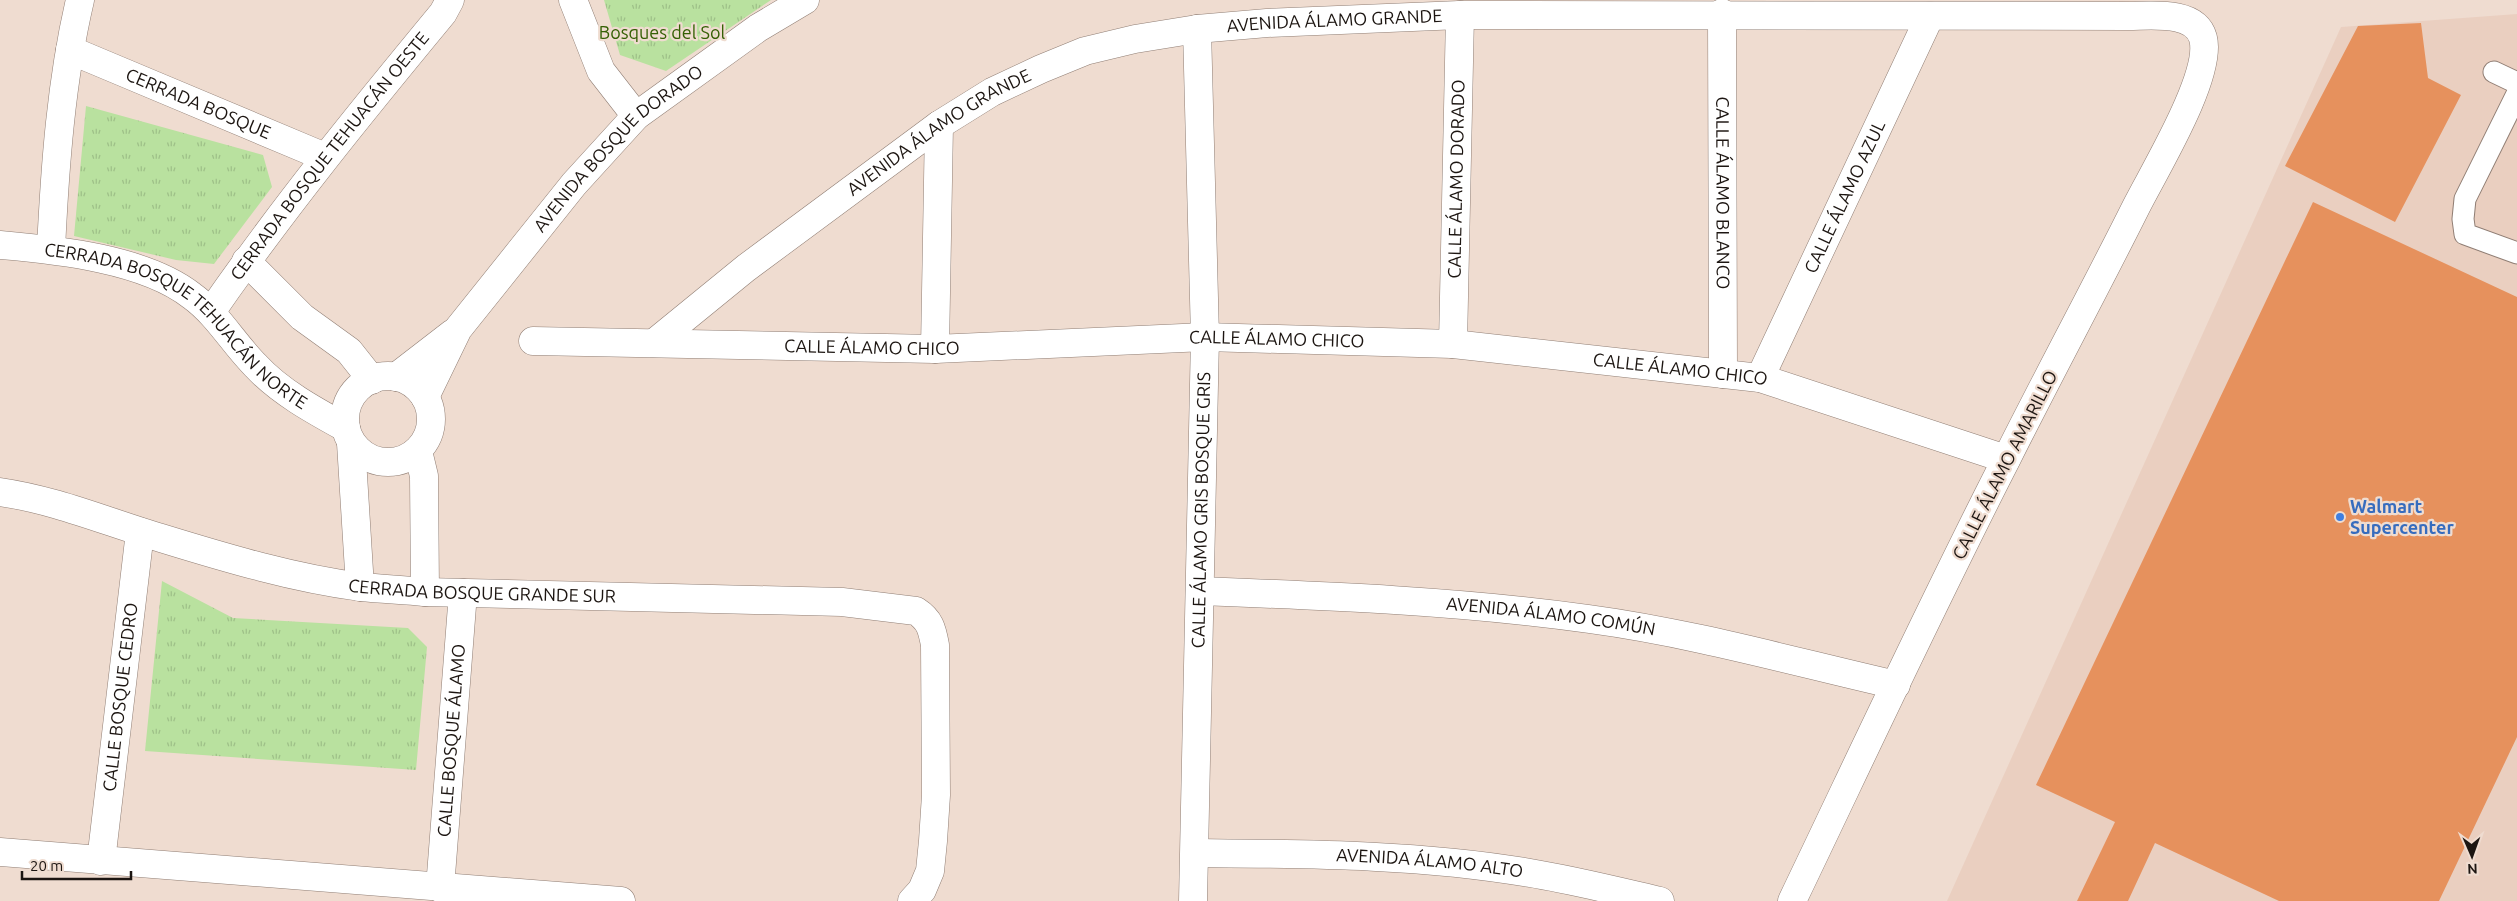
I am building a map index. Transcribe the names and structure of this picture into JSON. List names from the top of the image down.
{
  "streets": {
    "street": [
      "AVENIDA ÁLAMO GRANDE",
      "CERRADA BOSQUE",
      "AVENIDA BOSQUE DORADO",
      "CERRADA BOSQUE TEHUACÁN OESTE",
      "CALLE ÁLAMO DORADO",
      "CALLE ÁLAMO BLANCO",
      "CALLE ÁLAMO AZUL",
      "CERRADA BOSQUE TEHUACÁN NORTE",
      "CALLE ÁLAMO CHICO",
      "CALLE ÁLAMO AMARILLO",
      "CALLE ÁLAMO GRIS BOSQUE GRIS",
      "CERRADA BOSQUE GRANDE SUR",
      "AVENIDA ÁLAMO COMÚN",
      "CALLE BOSQUE CEDRO",
      "CALLE BOSQUE ÁLAMO",
      "AVENIDA ÁLAMO ALTO"
    ]
  },
  "crossings": [
    ["AVENIDA ÁLAMO GRANDE", "CALLE ÁLAMO DORADO"],
    ["AVENIDA ÁLAMO GRANDE", "CALLE ÁLAMO BLANCO"],
    ["AVENIDA ÁLAMO GRANDE", "CALLE ÁLAMO AZUL"],
    ["AVENIDA ÁLAMO GRANDE", "CALLE ÁLAMO CHICO"],
    ["AVENIDA ÁLAMO GRANDE", "CALLE ÁLAMO AMARILLO"],
    ["AVENIDA ÁLAMO GRANDE", "CALLE ÁLAMO GRIS BOSQUE GRIS"],
    ["CERRADA BOSQUE", "CERRADA BOSQUE TEHUACÁN OESTE"],
    ["AVENIDA BOSQUE DORADO", "CERRADA BOSQUE TEHUACÁN NORTE"],
    ["CERRADA BOSQUE TEHUACÁN OESTE", "CERRADA BOSQUE TEHUACÁN NORTE"],
    ["CALLE ÁLAMO DORADO", "CALLE ÁLAMO CHICO"],
    ["CALLE ÁLAMO BLANCO", "CALLE ÁLAMO CHICO"],
    ["CALLE ÁLAMO AZUL", "CALLE ÁLAMO CHICO"],
    ["CALLE ÁLAMO CHICO", "CALLE ÁLAMO AMARILLO"],
    ["CALLE ÁLAMO CHICO", "CALLE ÁLAMO GRIS BOSQUE GRIS"],
    ["CALLE ÁLAMO AMARILLO", "AVENIDA ÁLAMO COMÚN"],
    ["CALLE ÁLAMO GRIS BOSQUE GRIS", "AVENIDA ÁLAMO COMÚN"],
    ["CALLE ÁLAMO GRIS BOSQUE GRIS", "AVENIDA ÁLAMO ALTO"],
    ["CERRADA BOSQUE GRANDE SUR", "CALLE BOSQUE CEDRO"],
    ["CERRADA BOSQUE GRANDE SUR", "CALLE BOSQUE ÁLAMO"]
  ],
  "parks": ["Bosques del Sol"],
  "places": ["Walmart Supercenter"],
  "scale_bar": "20 m",
  "north": "bottom"
}
